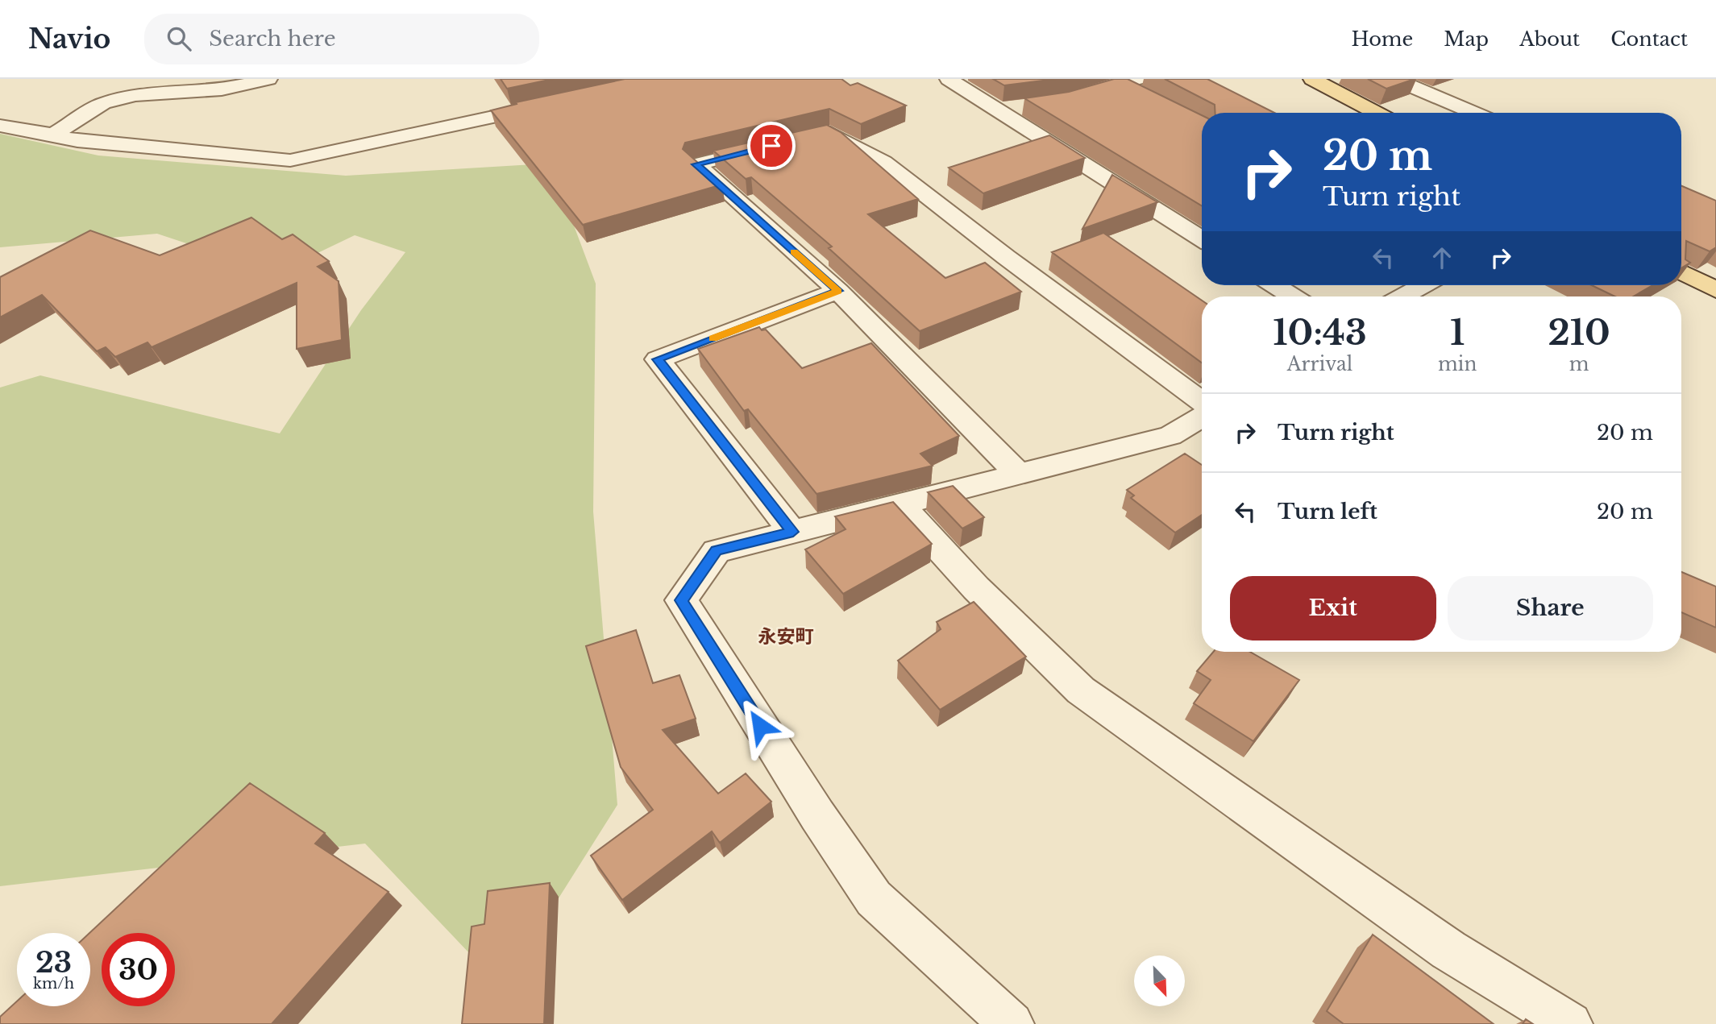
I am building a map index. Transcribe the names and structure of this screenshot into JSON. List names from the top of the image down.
{
  "districts": ["永安町"],
  "north": "bottom right",
  "page": {
    "header": "Navio",
    "search": "Search here",
    "nav": [
      "Home",
      "Map",
      "About",
      "Contact"
    ],
    "turn": ["20 m", "Turn right"],
    "eta": [
      "10:43",
      "Arrival",
      "1",
      "min",
      "210",
      "m"
    ],
    "list": [
      {
        "name": "Turn right",
        "value": "20 m"
      },
      {
        "name": "Turn left",
        "value": "20 m"
      }
    ],
    "buttons": ["Exit", "Share"],
    "speed": "23 km/h",
    "limit": "30"
  }
}
